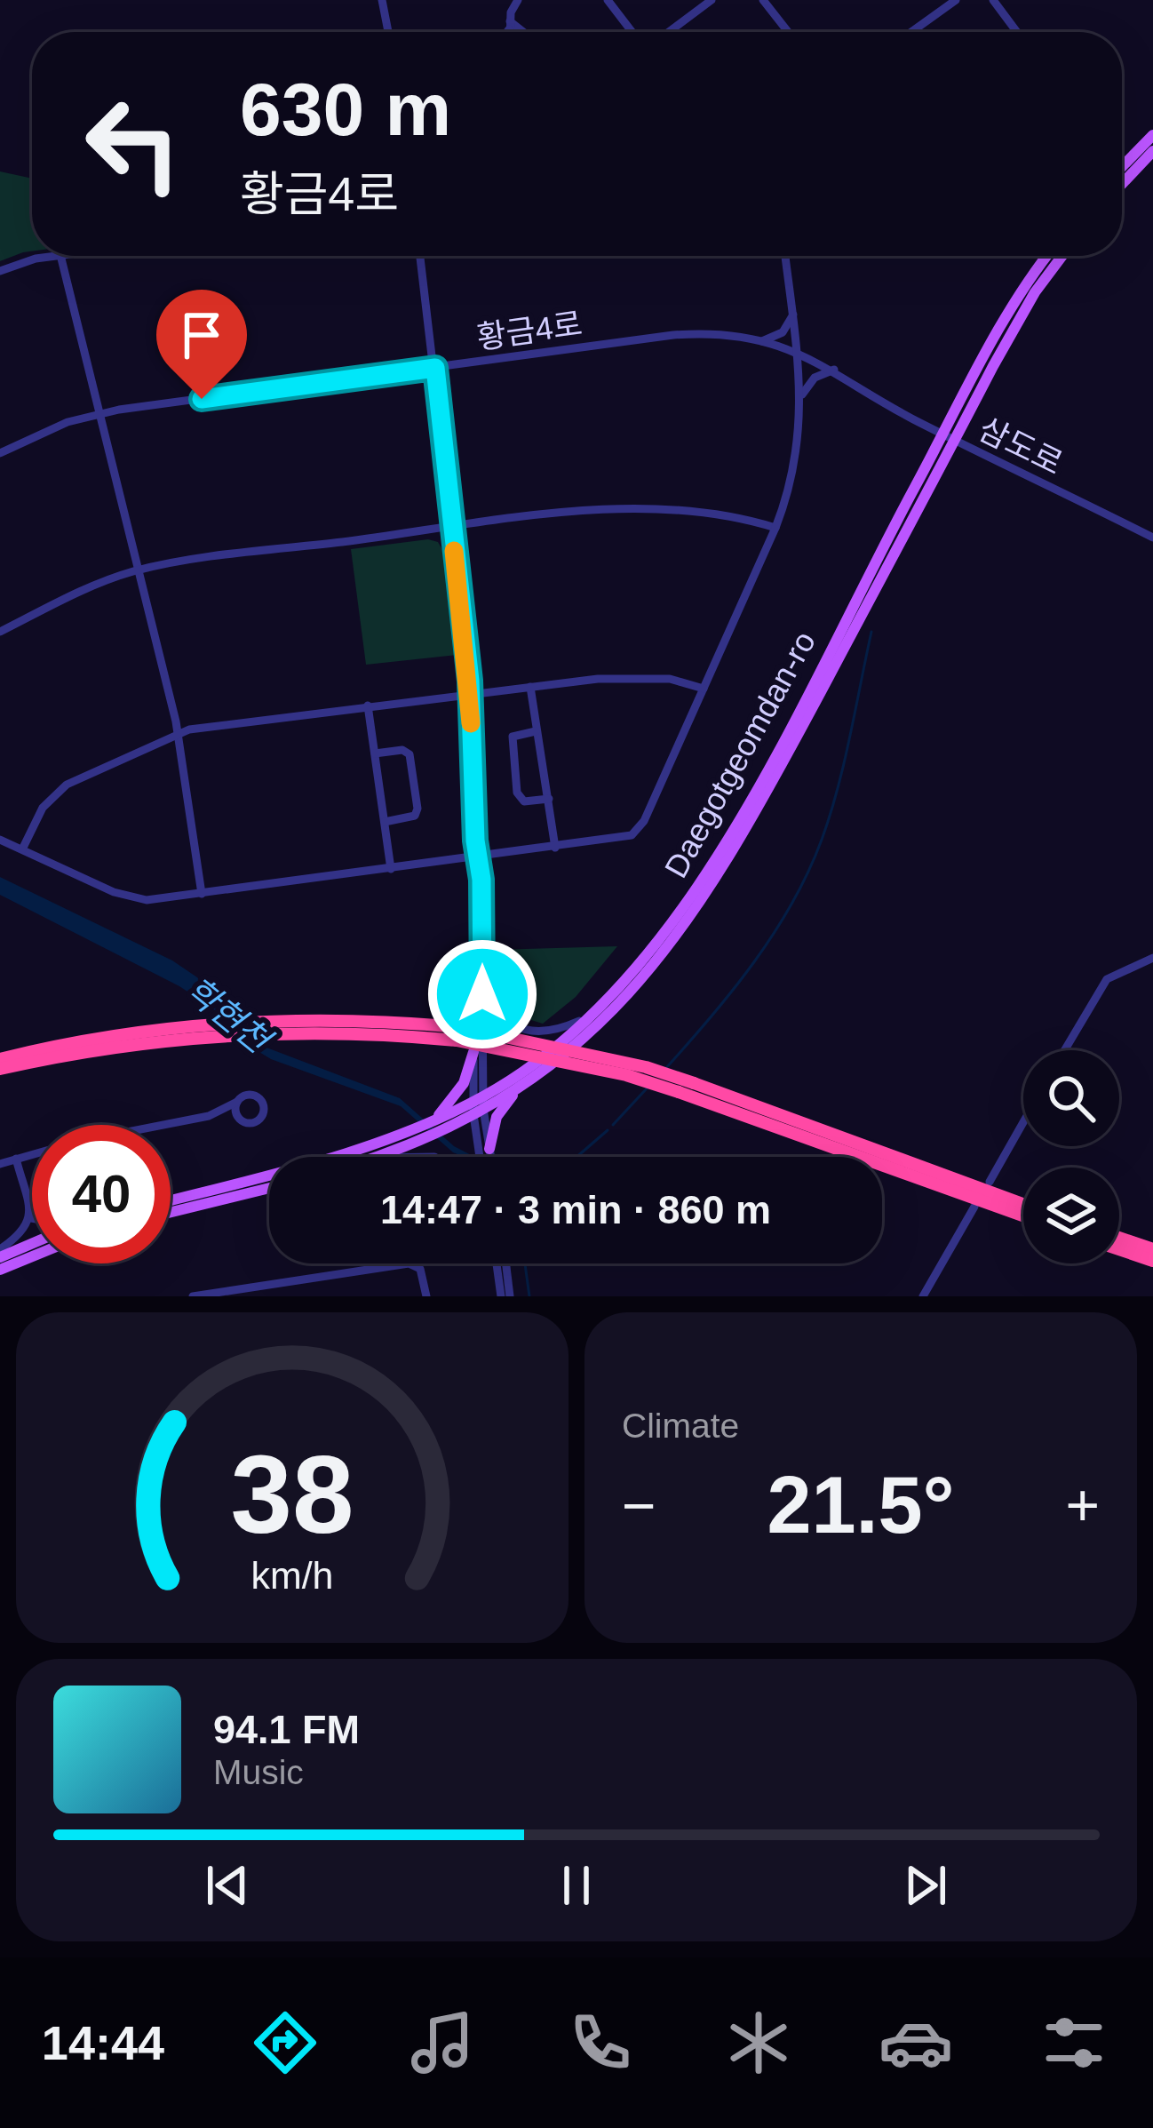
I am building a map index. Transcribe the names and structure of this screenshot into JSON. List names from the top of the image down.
{
  "streets": {
    "main road": ["Daegotgeomdan-ro"],
    "street": ["황금4로", "삼도로"]
  },
  "crossings": [
    ["황금4로", "삼도로"],
    ["삼도로", "Daegotgeomdan-ro"]
  ],
  "water": ["학현천"],
  "page": {
    "turn": ["630 m", "황금4로"],
    "limit": "40",
    "trip": "14:47 · 3 min · 860 m",
    "tile": "Climate",
    "heat": ["−", "21.5°", "+"],
    "song": ["94.1 FM", "Music"],
    "tabs": "14:44",
    "gauge": ["38", "km/h"]
  }
}
